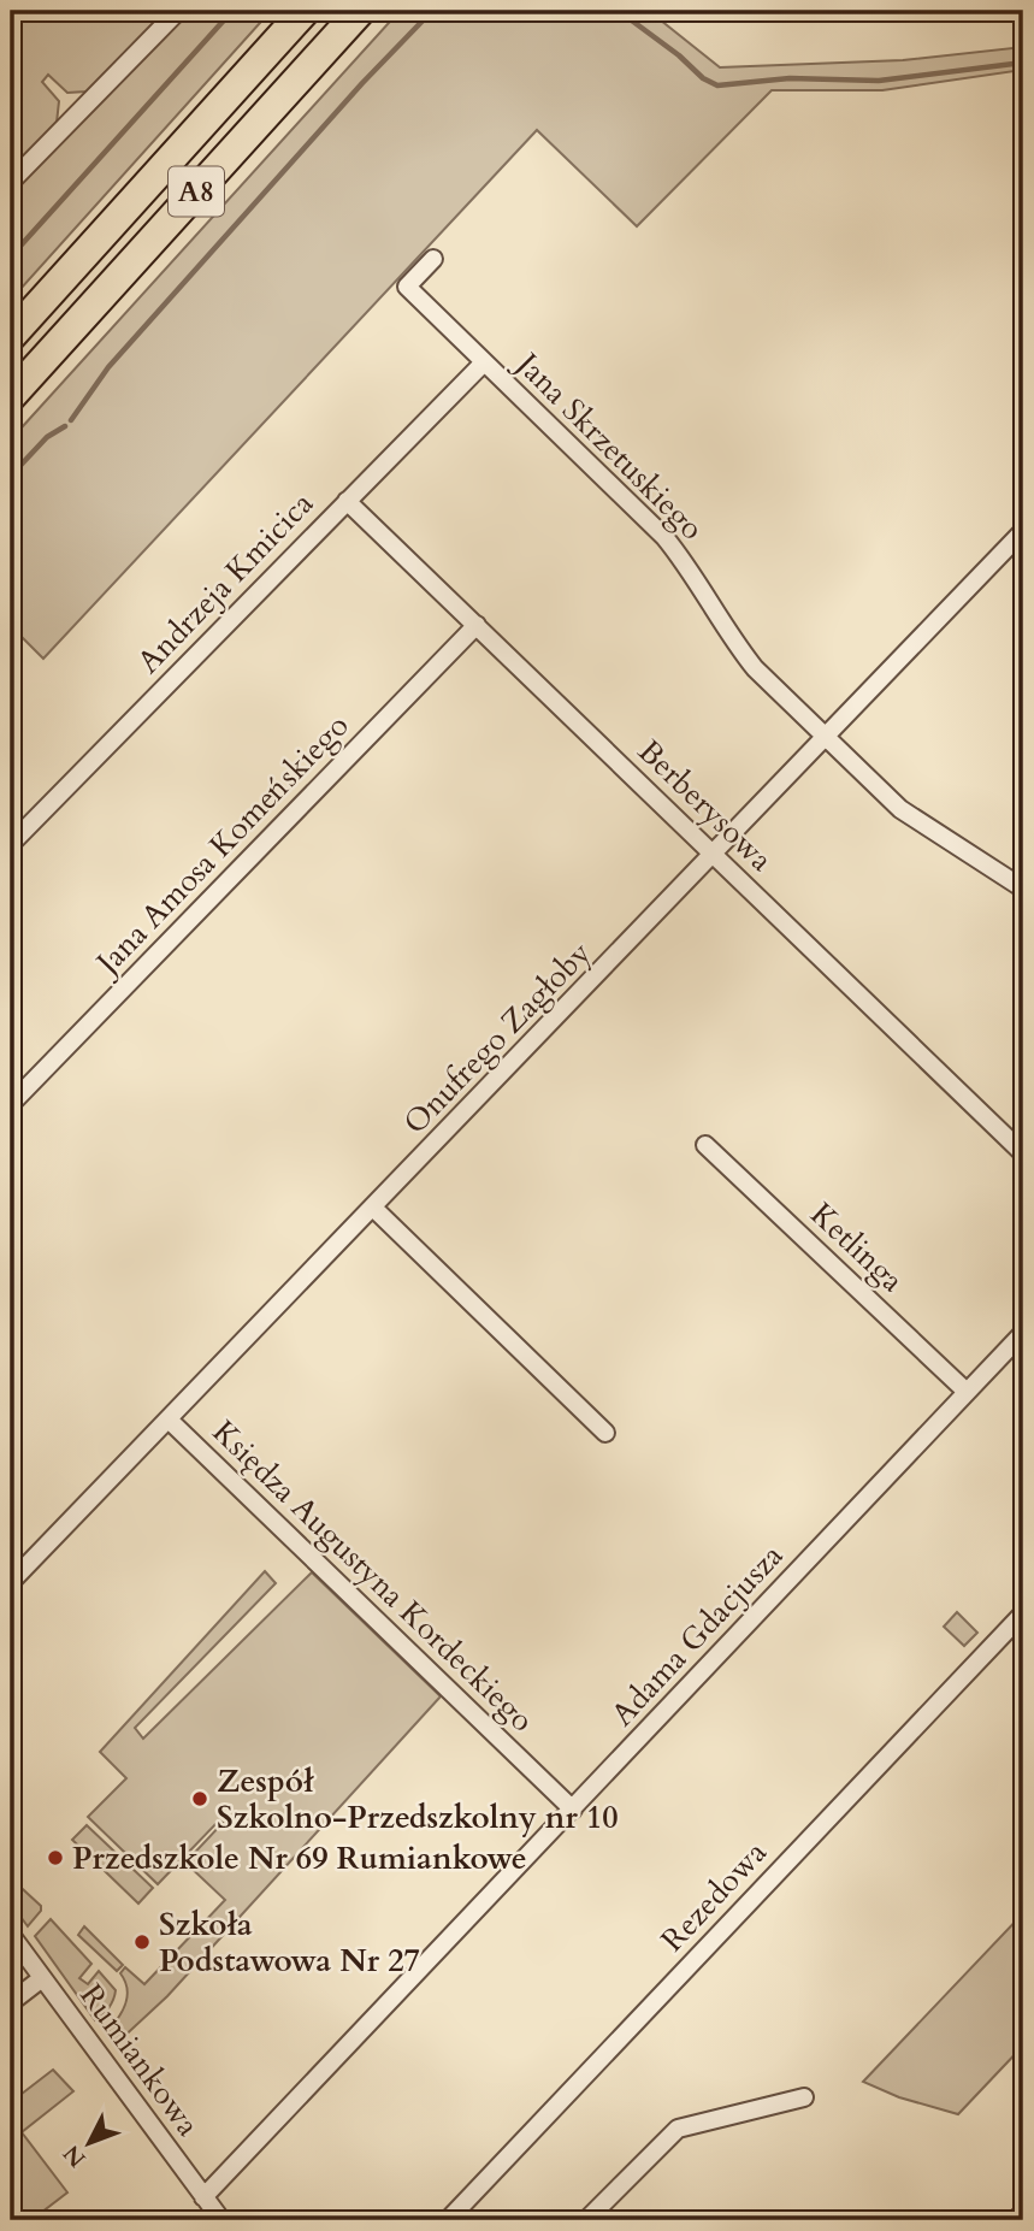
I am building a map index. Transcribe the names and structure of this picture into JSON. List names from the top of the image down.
{
  "streets": {
    "highway": ["A8"],
    "street": [
      "Jana Skrzetuskiego",
      "Andrzeja Kmicica",
      "Berberysowa",
      "Jana Amosa Komeńskiego",
      "Onufrego Zagłoby",
      "Ketlinga",
      "Księdza Augustyna Kordeckiego",
      "Adama Gdacjusza",
      "Rezedowa",
      "Rumiankowa"
    ]
  },
  "crossings": [
    ["Jana Skrzetuskiego", "Andrzeja Kmicica"],
    ["Jana Skrzetuskiego", "Onufrego Zagłoby"],
    ["Andrzeja Kmicica", "Berberysowa"],
    ["Berberysowa", "Jana Amosa Komeńskiego"],
    ["Berberysowa", "Onufrego Zagłoby"],
    ["Onufrego Zagłoby", "Księdza Augustyna Kordeckiego"],
    ["Ketlinga", "Adama Gdacjusza"],
    ["Księdza Augustyna Kordeckiego", "Adama Gdacjusza"],
    ["Adama Gdacjusza", "Rumiankowa"]
  ],
  "places": ["Zespół Szkolno-Przedszkolny nr 10", "Przedszkole Nr 69 Rumiankowe", "Szkoła Podstawowa Nr 27"],
  "north": "bottom left"
}
